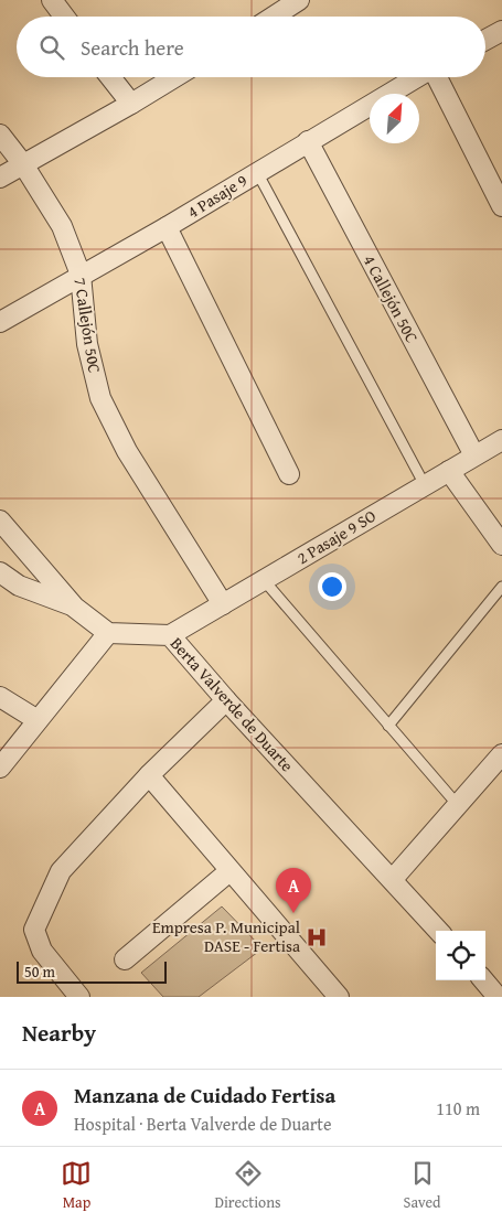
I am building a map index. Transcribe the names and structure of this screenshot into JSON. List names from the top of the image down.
{
  "streets": {
    "street": [
      "4 Pasaje 9",
      "4 Callejón 50C",
      "7 Callejón 50C",
      "2 Pasaje 9 SO",
      "Berta Valverde de Duarte"
    ]
  },
  "crossings": [
    ["4 Pasaje 9", "4 Callejón 50C"],
    ["4 Pasaje 9", "7 Callejón 50C"],
    ["4 Callejón 50C", "2 Pasaje 9 SO"],
    ["7 Callejón 50C", "2 Pasaje 9 SO"],
    ["2 Pasaje 9 SO", "Berta Valverde de Duarte"]
  ],
  "places": {
    "hospital": ["Empresa P. Municipal DASE - Fertisa"]
  },
  "scale_bar": "50 m",
  "north": "top right",
  "page": {
    "search": "Search here",
    "pins": "A",
    "scale": "50 m",
    "heading": "Nearby",
    "list": [
      {
        "mark": "A",
        "name": "Manzana de Cuidado Fertisa",
        "note": "Hospital · Berta Valverde de Duarte",
        "value": "110 m"
      }
    ],
    "nav": ["Map", "Directions", "Saved"]
  }
}
